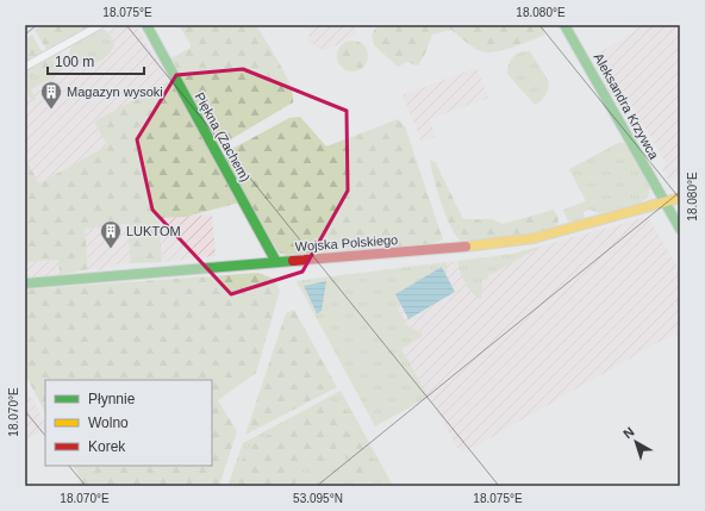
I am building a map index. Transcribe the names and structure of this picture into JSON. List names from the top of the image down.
{
  "streets": {
    "street": ["Aleksandra Krzywca", "Piękna (Zachem)", "Wojska Polskiego"]
  },
  "crossings": [
    ["Aleksandra Krzywca", "Wojska Polskiego"],
    ["Piękna (Zachem)", "Wojska Polskiego"]
  ],
  "places": {
    "building": ["Magazyn wysoki", "LUKTOM"]
  },
  "legend": ["Płynnie", "Wolno", "Korek"],
  "scale_bar": "100 m",
  "north": "top left",
  "coordinates": [
    "18.075°E",
    "18.080°E",
    "18.070°E",
    "53.095°N"
  ]
}
